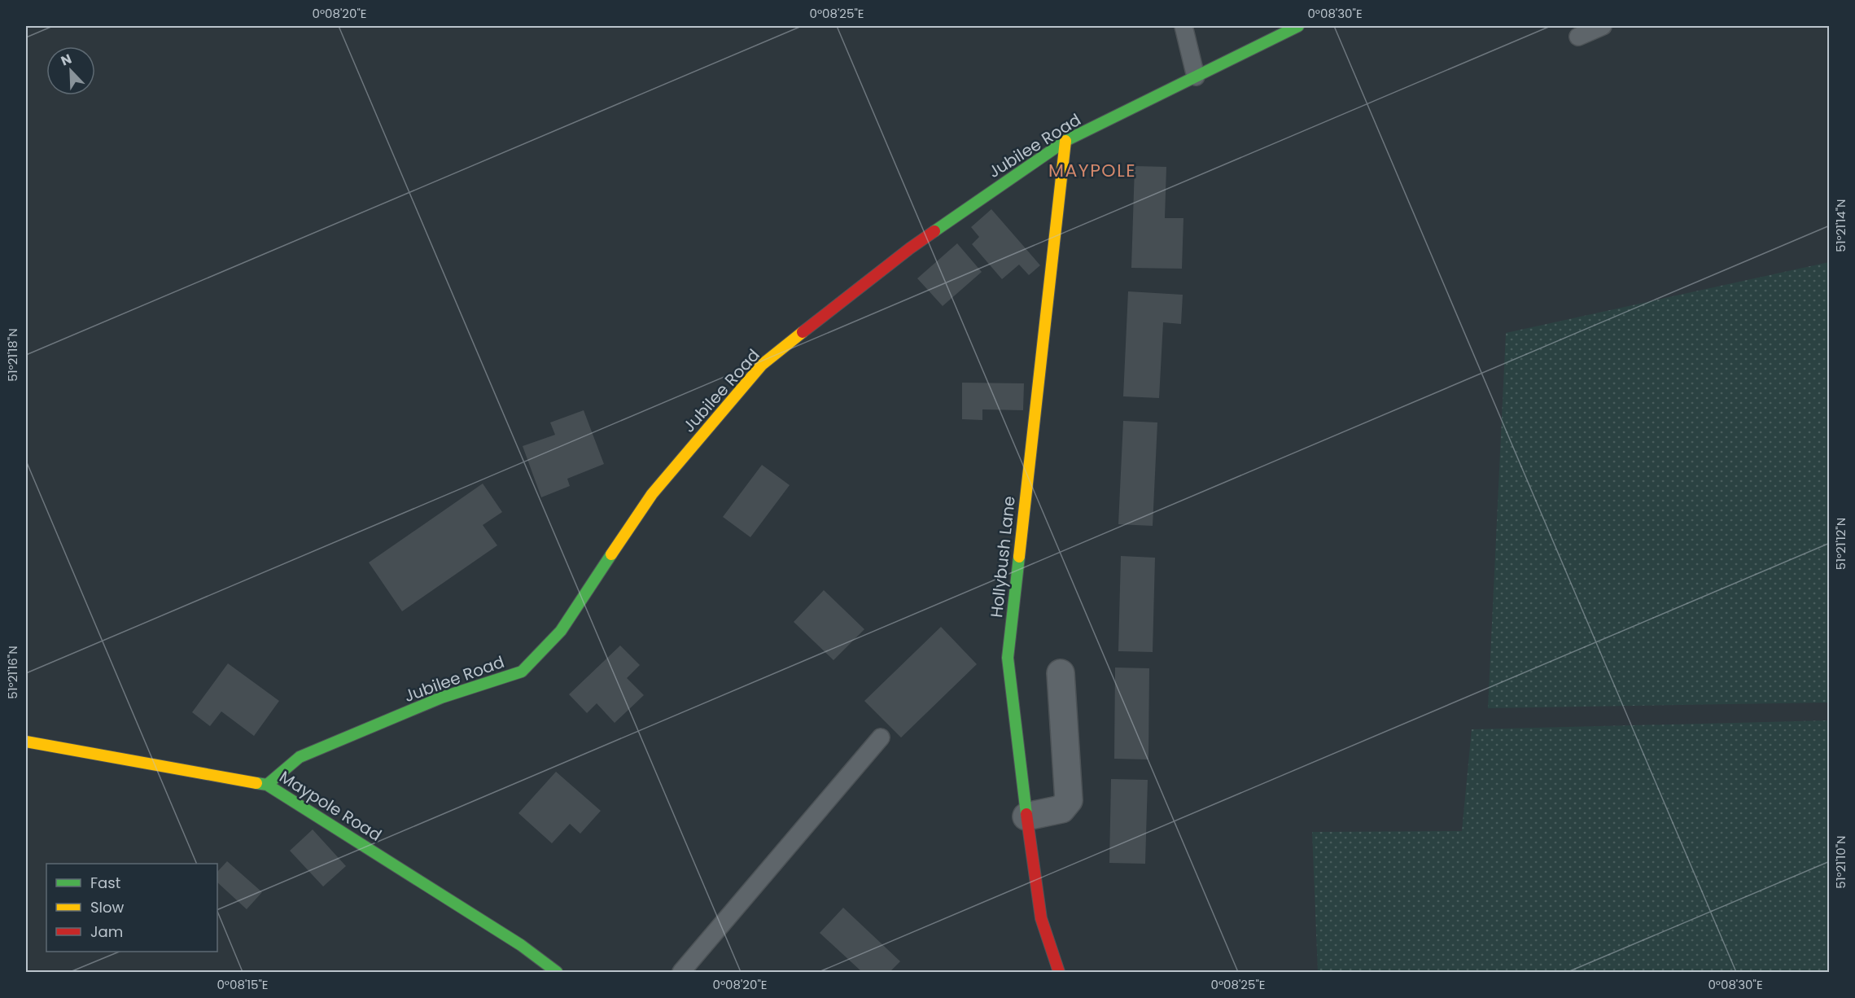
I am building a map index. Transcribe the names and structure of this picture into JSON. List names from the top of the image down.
{
  "streets": {
    "street": ["Jubilee Road", "Hollybush Lane", "Maypole Road"]
  },
  "crossings": [
    ["Jubilee Road", "Hollybush Lane"],
    ["Jubilee Road", "Maypole Road"]
  ],
  "districts": ["MAYPOLE"],
  "legend": ["Fast", "Slow", "Jam"],
  "north": "top left",
  "coordinates": [
    "0°08'20\"E",
    "0°08'25\"E",
    "0°08'30\"E",
    "51°21'14\"N",
    "51°21'18\"N",
    "51°21'12\"N",
    "51°21'16\"N",
    "51°21'10\"N",
    "0°08'15\"E"
  ]
}
